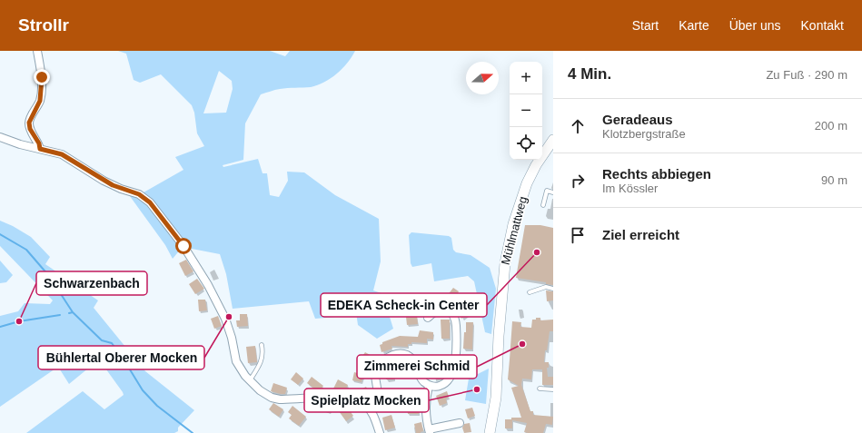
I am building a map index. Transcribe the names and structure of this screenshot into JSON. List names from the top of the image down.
{
  "streets": {
    "main road": ["Mühlmattweg"]
  },
  "places": [
    "EDEKA Scheck-in Center",
    "Bühlertal Oberer Mocken",
    "Schwarzenbach",
    "Zimmerei Schmid",
    "Spielplatz Mocken"
  ],
  "north": "right",
  "page": {
    "header": "Strollr",
    "nav": [
      "Start",
      "Karte",
      "Über uns",
      "Kontakt"
    ],
    "heading": ["4 Min.", "Zu Fuß · 290 m"],
    "map_buttons": ["+", "−"],
    "list": [
      ["Geradeaus", "Klotzbergstraße", "200 m"],
      ["Rechts abbiegen", "Im Kössler", "90 m"],
      "Ziel erreicht"
    ]
  }
}
